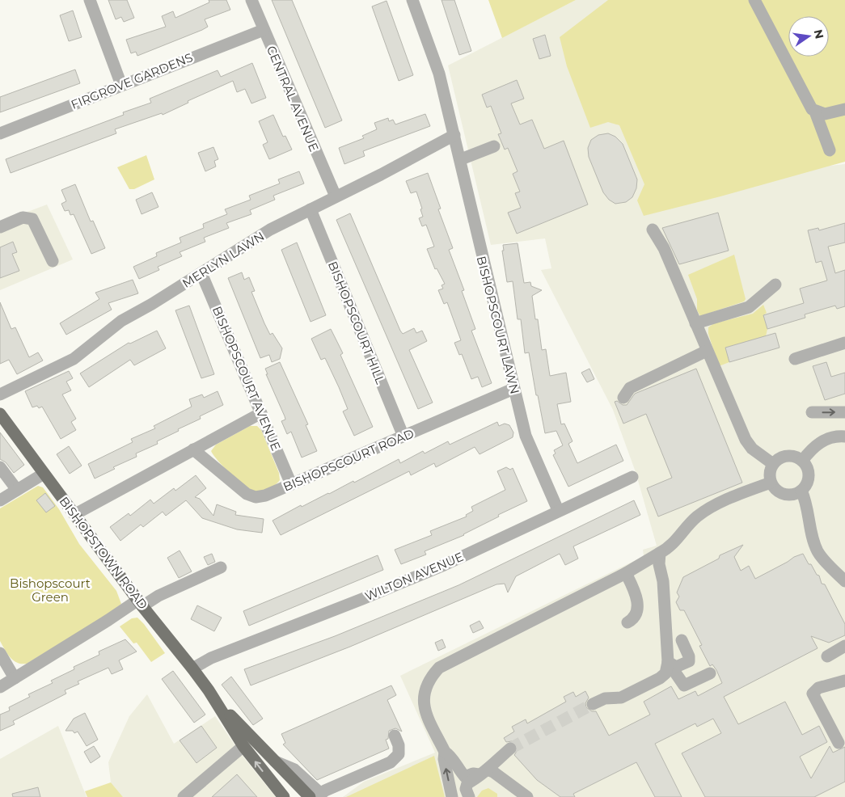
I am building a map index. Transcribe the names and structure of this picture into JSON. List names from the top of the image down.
{
  "streets": {
    "main road": ["BISHOPSTOWN ROAD"],
    "street": [
      "FIRGROVE GARDENS",
      "CENTRAL AVENUE",
      "MERLYN LAWN",
      "BISHOPSCOURT HILL",
      "BISHOPSCOURT LAWN",
      "BISHOPSCOURT AVENUE",
      "BISHOPSCOURT ROAD",
      "WILTON AVENUE"
    ]
  },
  "crossings": [
    ["FIRGROVE GARDENS", "CENTRAL AVENUE"],
    ["CENTRAL AVENUE", "MERLYN LAWN"],
    ["MERLYN LAWN", "BISHOPSCOURT HILL"],
    ["MERLYN LAWN", "BISHOPSCOURT LAWN"],
    ["MERLYN LAWN", "BISHOPSCOURT AVENUE"],
    ["BISHOPSCOURT HILL", "BISHOPSCOURT ROAD"],
    ["BISHOPSCOURT LAWN", "BISHOPSCOURT ROAD"],
    ["BISHOPSCOURT LAWN", "WILTON AVENUE"],
    ["BISHOPSCOURT AVENUE", "BISHOPSCOURT ROAD"],
    ["BISHOPSTOWN ROAD", "WILTON AVENUE"]
  ],
  "parks": ["Bishopscourt Green"],
  "north": "right"
}
